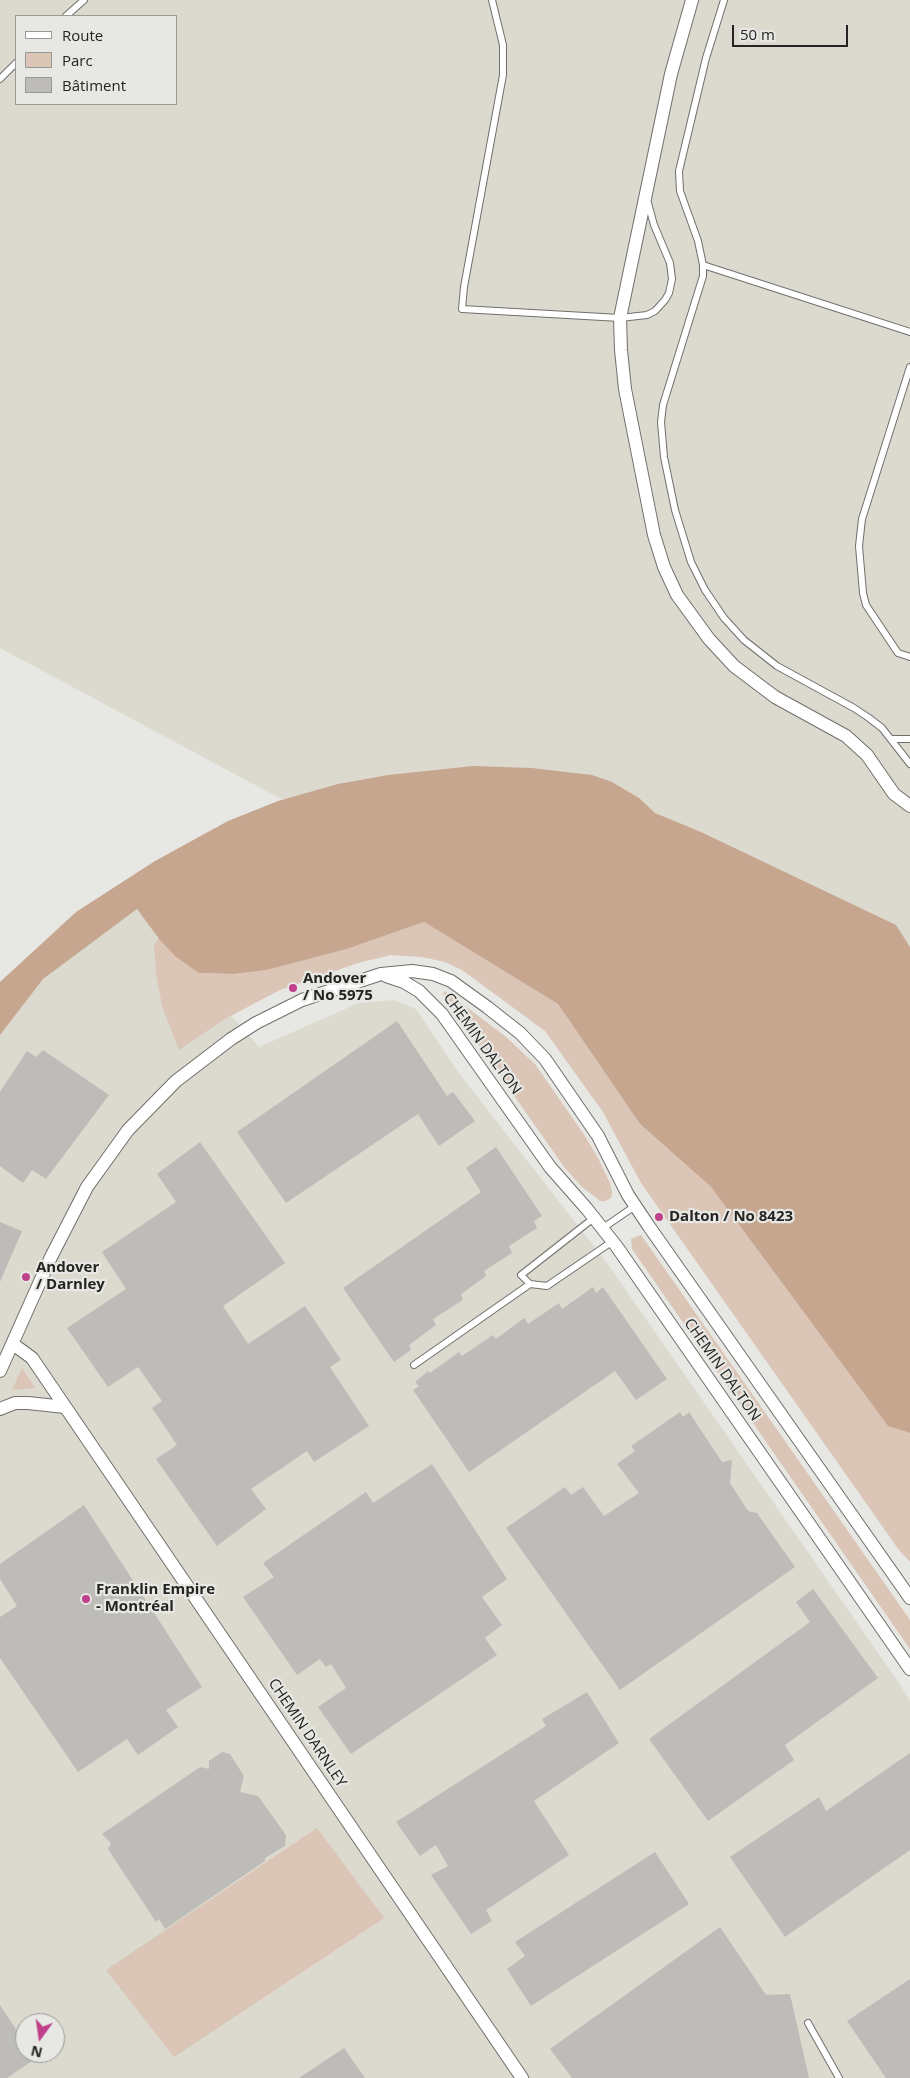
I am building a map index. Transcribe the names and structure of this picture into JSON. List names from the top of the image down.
{
  "streets": {
    "street": ["CHEMIN DALTON", "CHEMIN DARNLEY"]
  },
  "places": [
    "Andover / No 5975",
    "Dalton / No 8423",
    "Andover / Darnley",
    "Franklin Empire - Montréal"
  ],
  "legend": ["Route", "Parc", "Bâtiment"],
  "scale_bar": "50 m",
  "north": "bottom"
}
